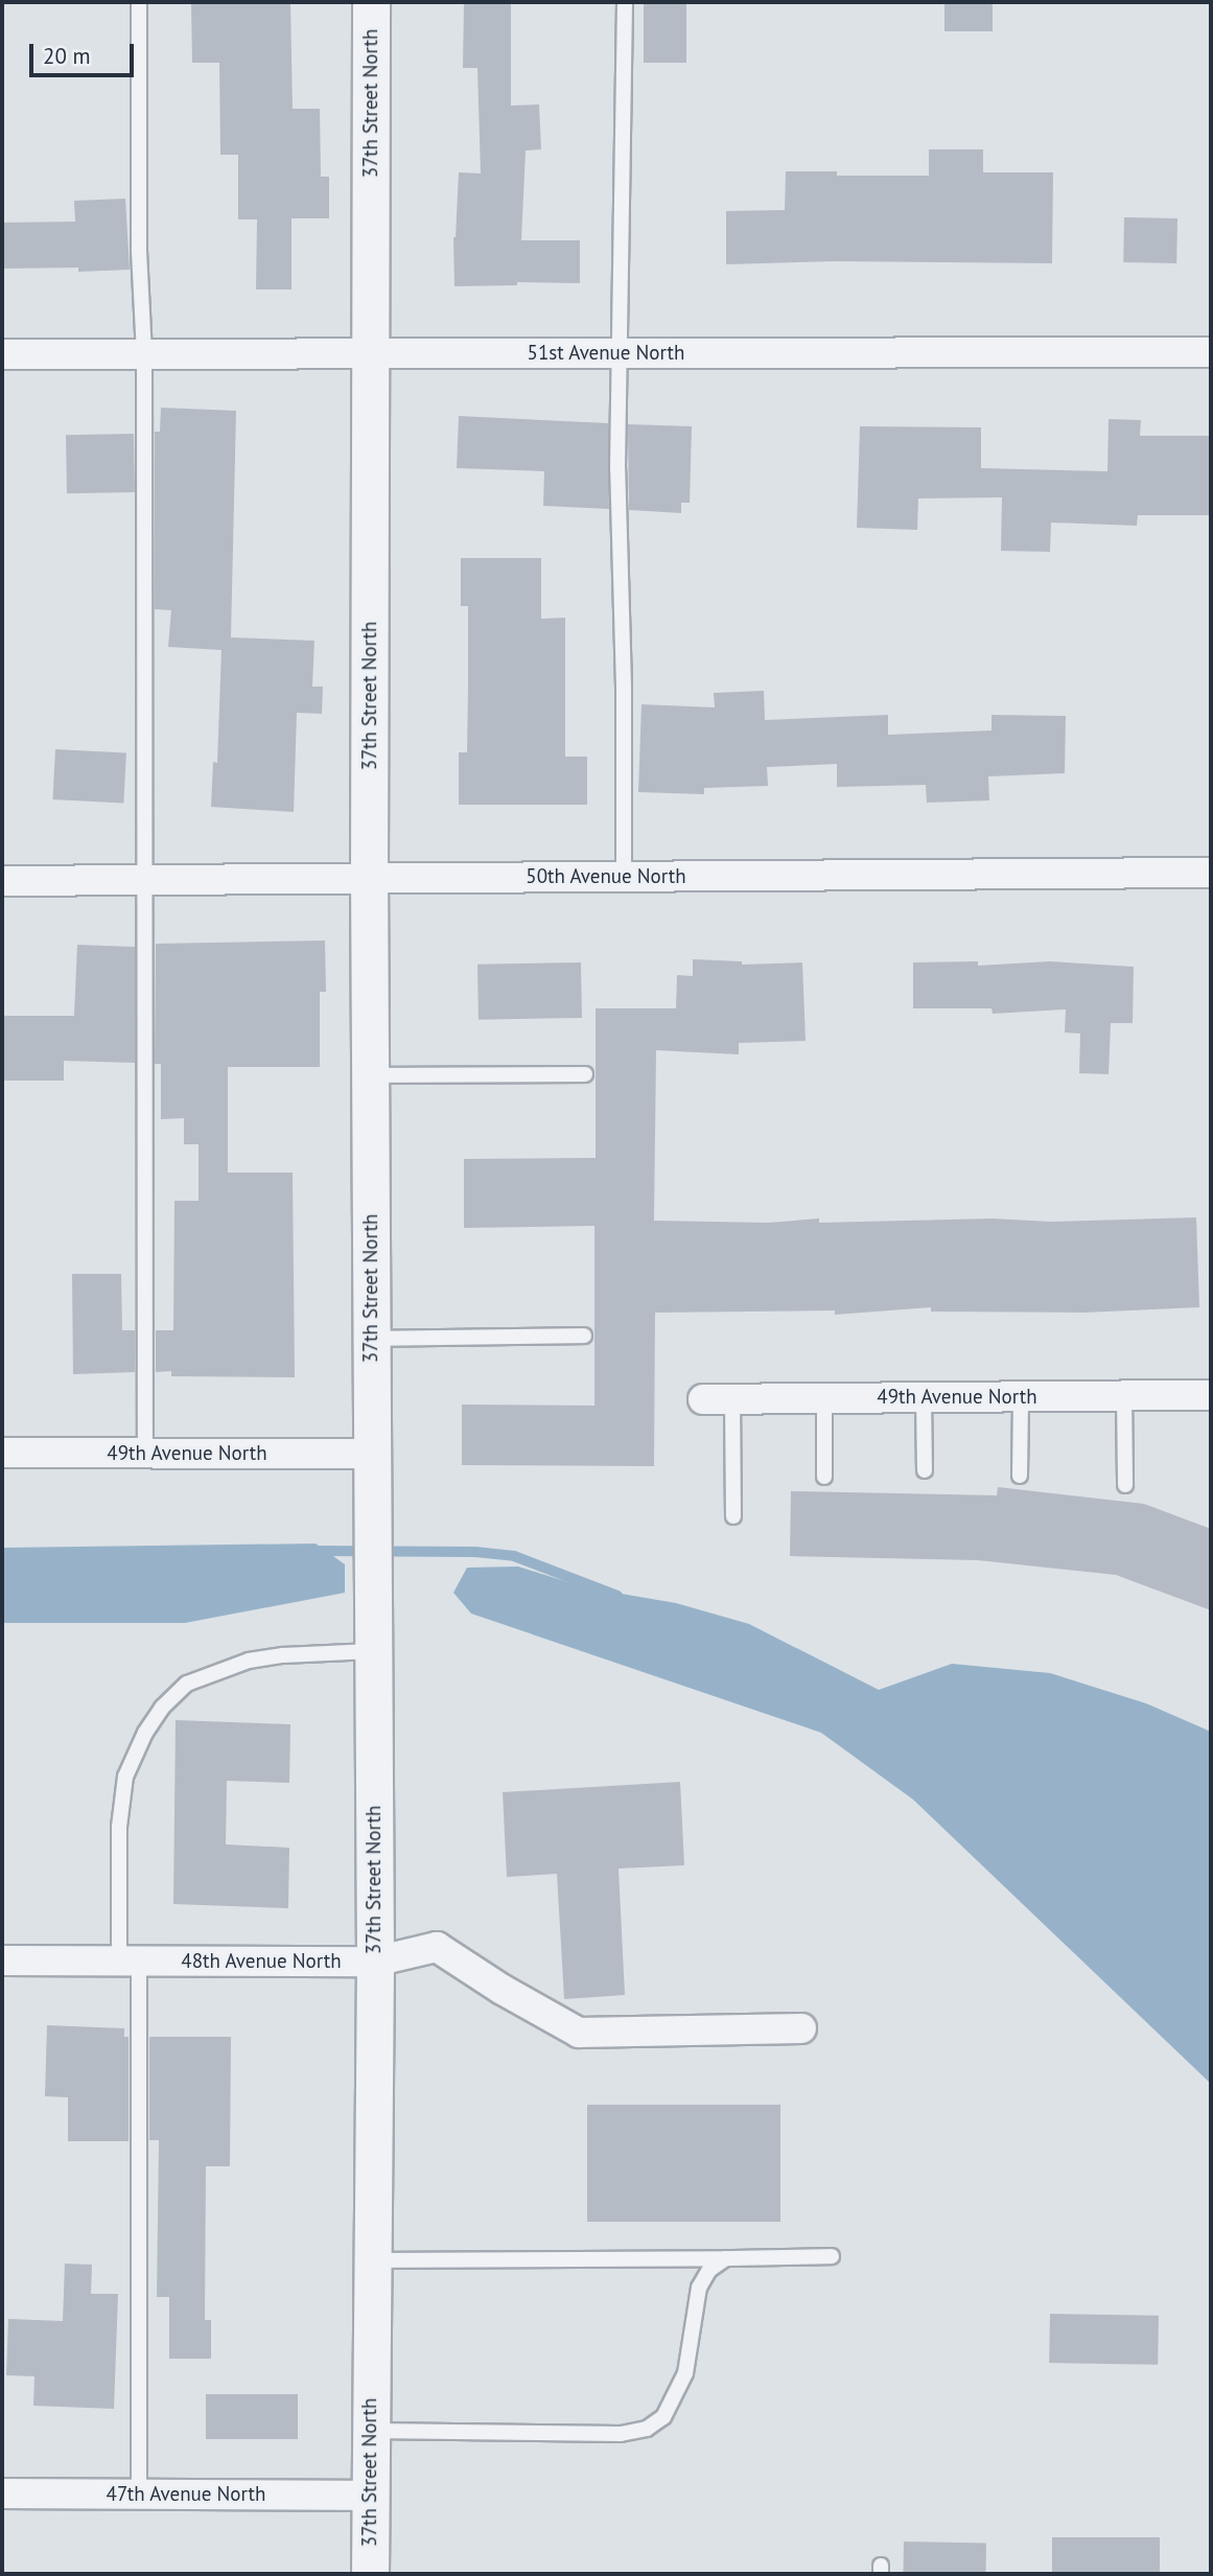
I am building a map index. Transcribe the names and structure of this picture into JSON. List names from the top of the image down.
{
  "streets": {
    "street": [
      "37th Street North",
      "51st Avenue North",
      "50th Avenue North",
      "49th Avenue North",
      "48th Avenue North",
      "47th Avenue North"
    ]
  },
  "crossings": [
    ["37th Street North", "51st Avenue North"],
    ["37th Street North", "50th Avenue North"],
    ["37th Street North", "49th Avenue North"],
    ["37th Street North", "48th Avenue North"],
    ["37th Street North", "47th Avenue North"]
  ],
  "scale_bar": "20 m"
}
